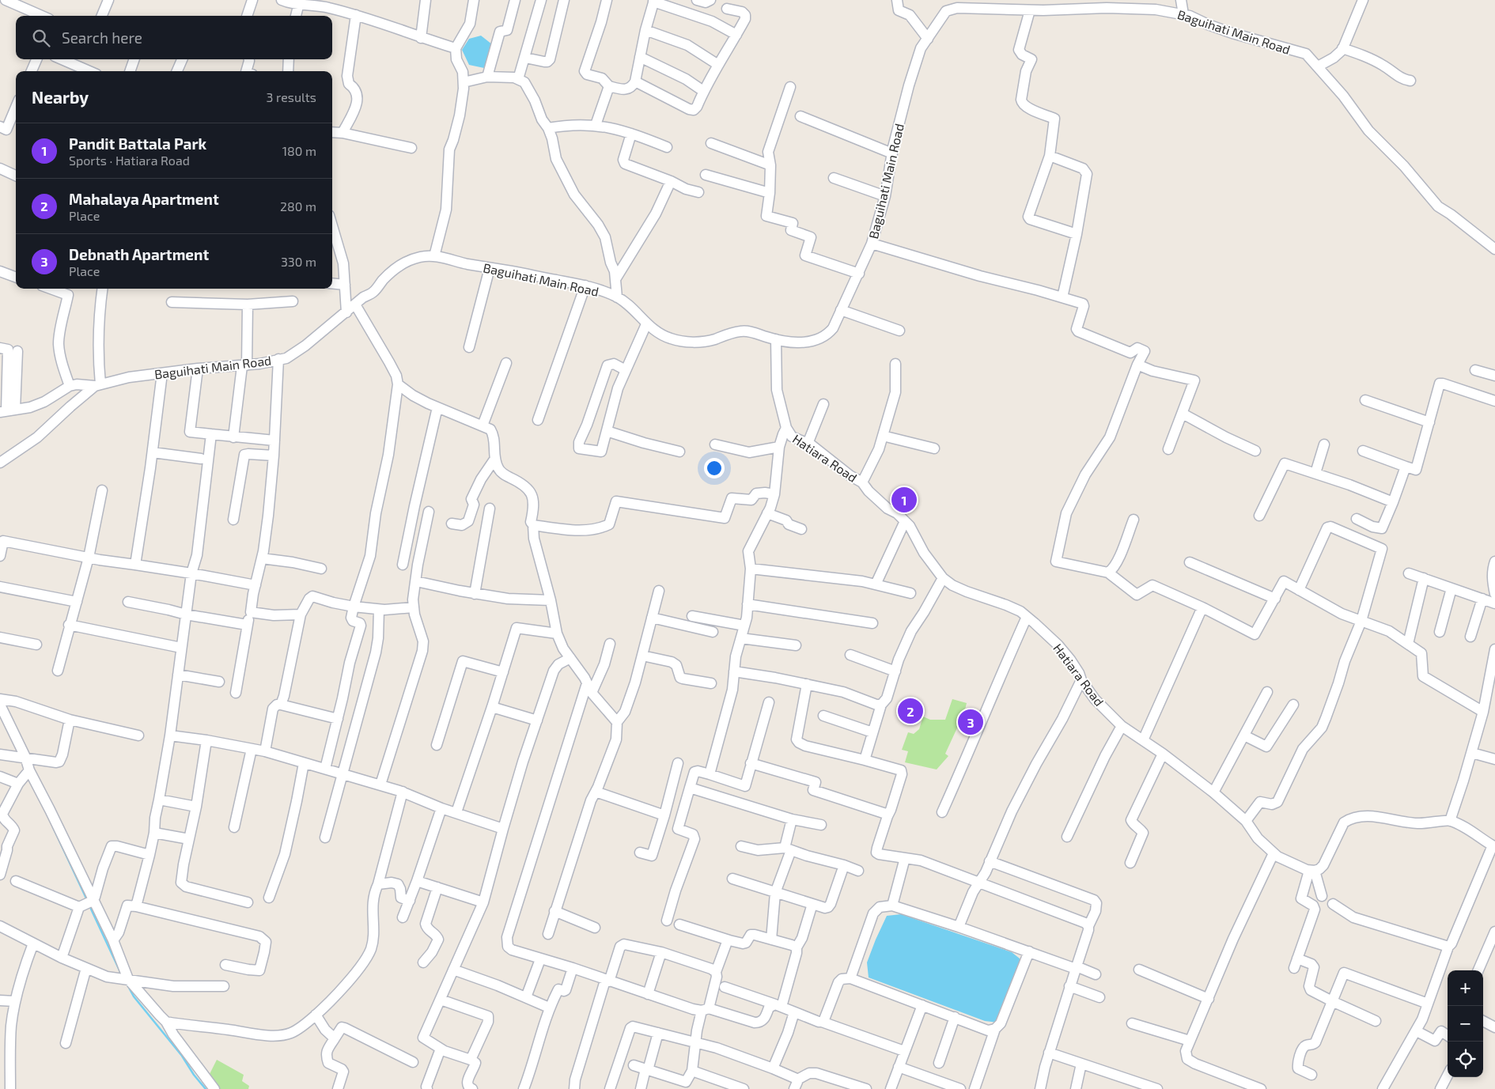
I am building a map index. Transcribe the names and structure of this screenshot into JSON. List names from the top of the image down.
{
  "streets": {
    "street": ["Baguihati Main Road", "Hatiara Road"]
  },
  "crossings": [
    ["Baguihati Main Road", "Hatiara Road"]
  ],
  "page": {
    "search": "Search here",
    "heading": ["Nearby", "3 results"],
    "list": [
      {
        "mark": "1",
        "name": "Pandit Battala Park",
        "note": "Sports · Hatiara Road",
        "value": "180 m"
      },
      {
        "mark": "2",
        "name": "Mahalaya Apartment",
        "note": "Place",
        "value": "280 m"
      },
      {
        "mark": "3",
        "name": "Debnath Apartment",
        "note": "Place",
        "value": "330 m"
      }
    ],
    "pins": ["1", "2", "3"],
    "map_buttons": ["+", "−"]
  }
}
